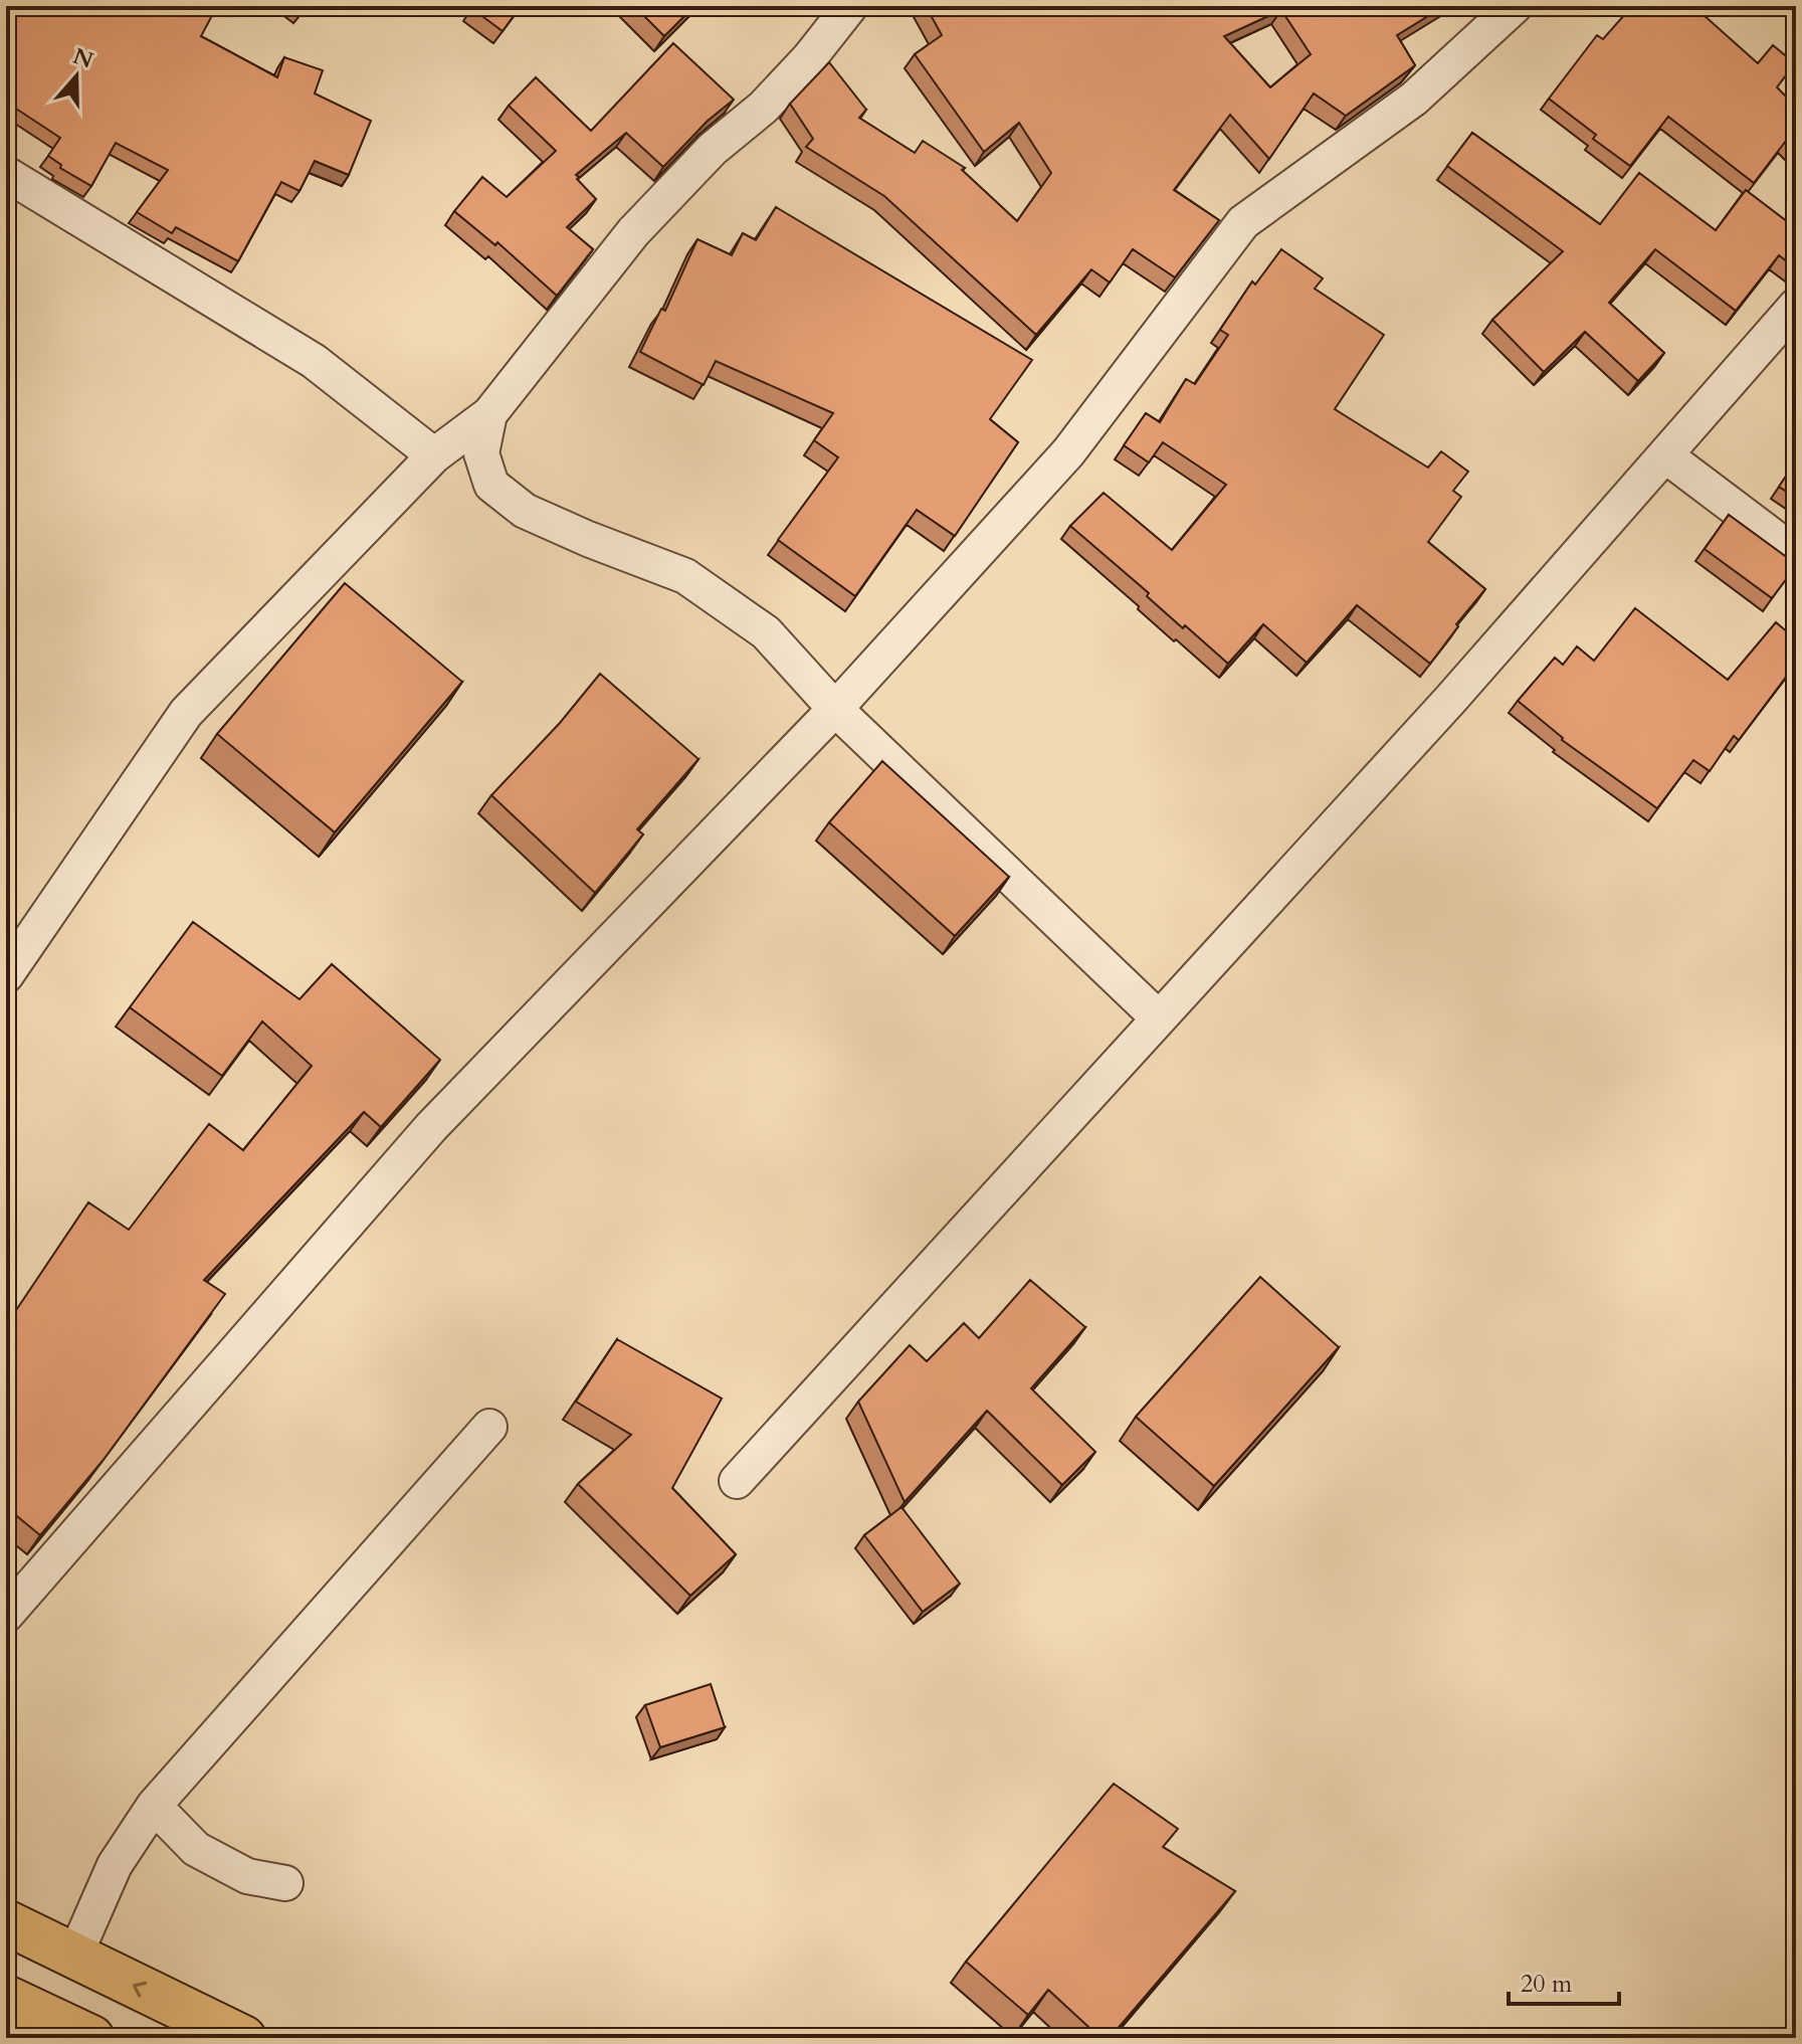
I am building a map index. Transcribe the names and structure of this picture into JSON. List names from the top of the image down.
{
  "scale_bar": "20 m",
  "north": "top"
}
